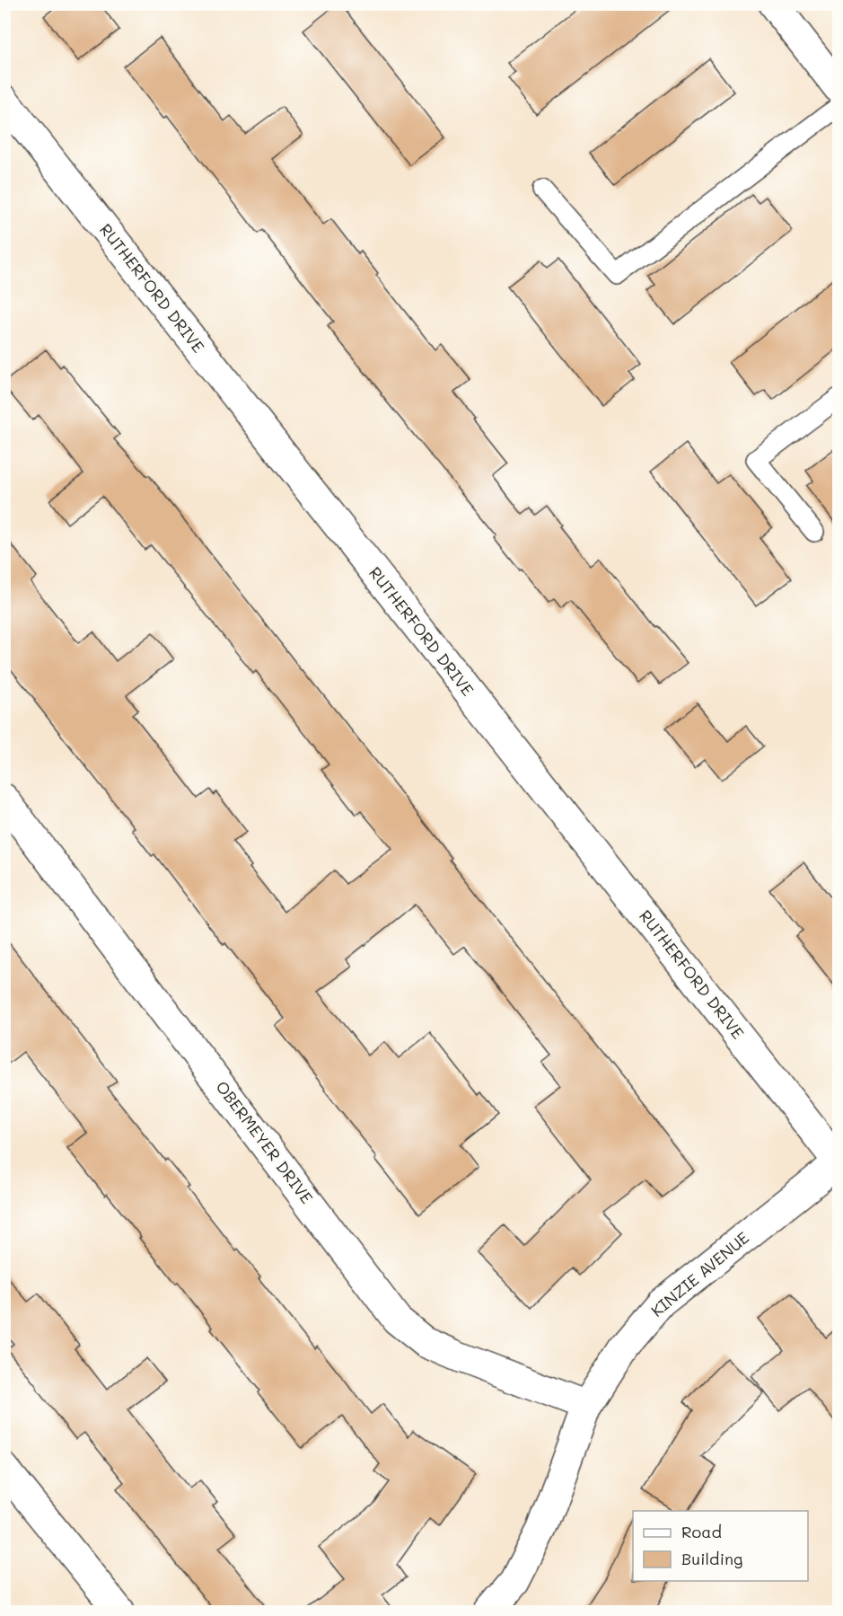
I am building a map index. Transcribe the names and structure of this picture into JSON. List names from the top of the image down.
{
  "streets": {
    "street": ["RUTHERFORD DRIVE", "OBERMEYER DRIVE", "KINZIE AVENUE"]
  },
  "crossings": [
    ["RUTHERFORD DRIVE", "KINZIE AVENUE"],
    ["OBERMEYER DRIVE", "KINZIE AVENUE"]
  ],
  "legend": ["Road", "Building"]
}
